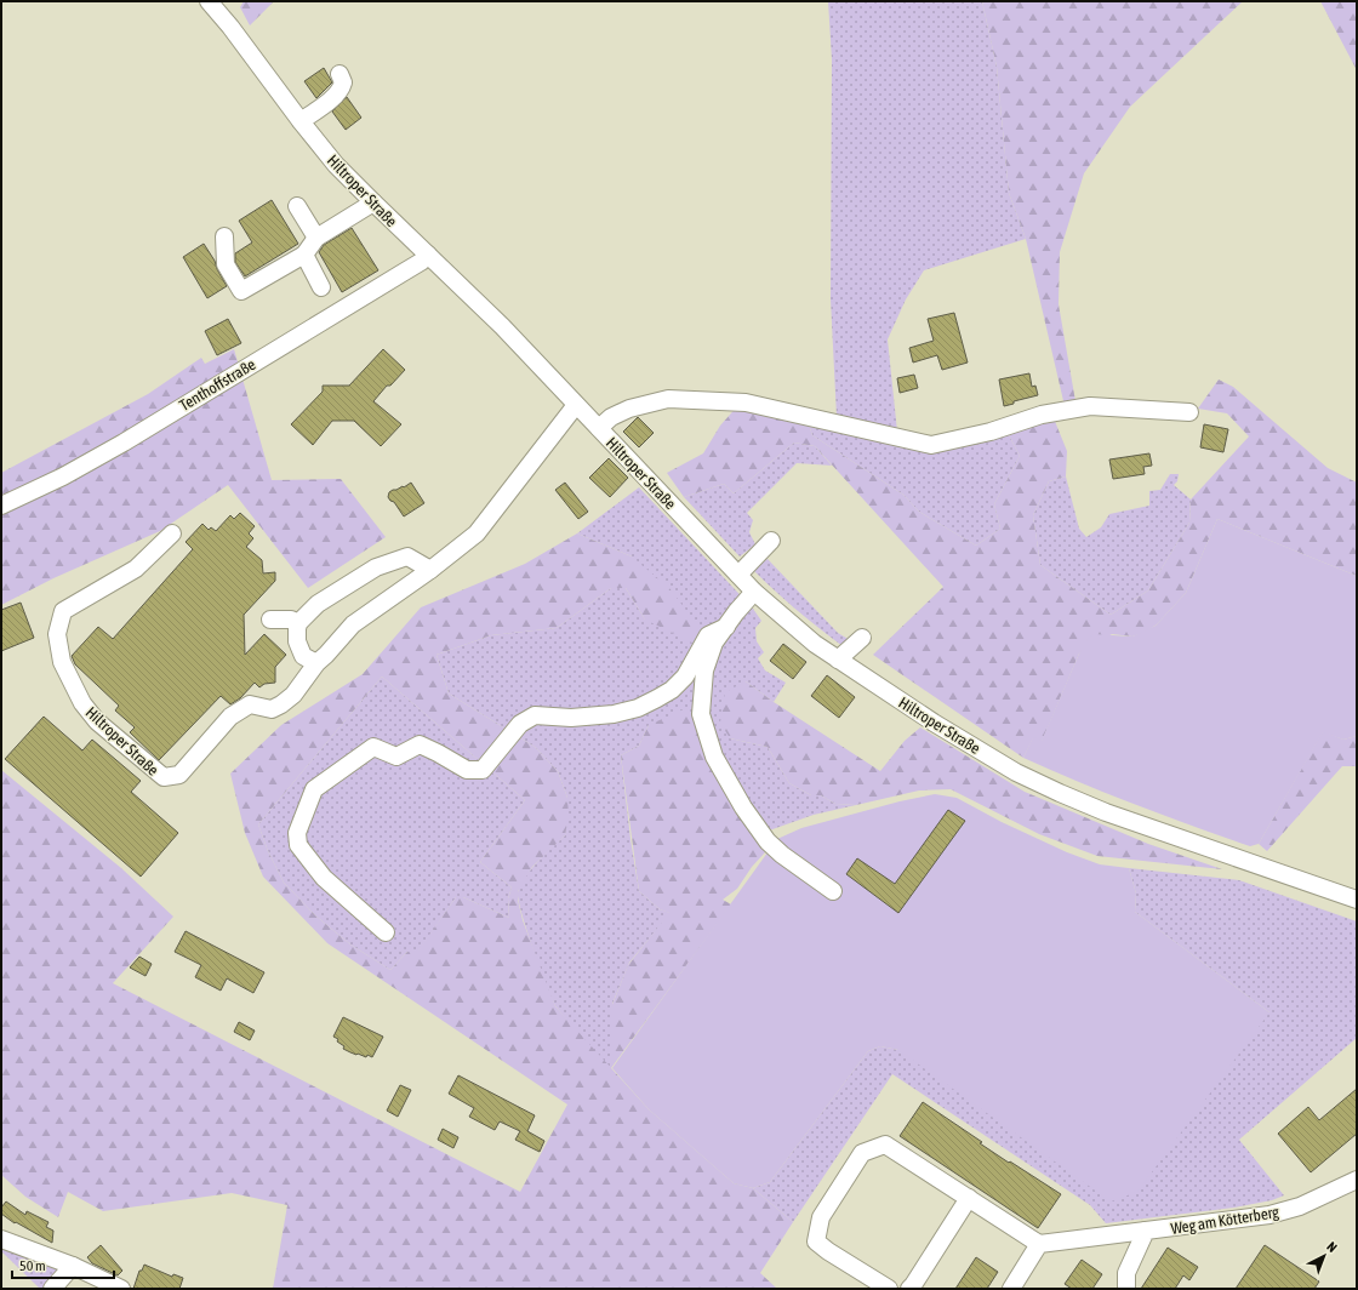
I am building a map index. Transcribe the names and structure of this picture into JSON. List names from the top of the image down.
{
  "streets": {
    "street": ["Hiltroper Straße", "Tenthoffstraße", "Weg am Kötterberg"]
  },
  "crossings": [
    ["Hiltroper Straße", "Tenthoffstraße"]
  ],
  "scale_bar": "50 m",
  "north": "top right"
}
